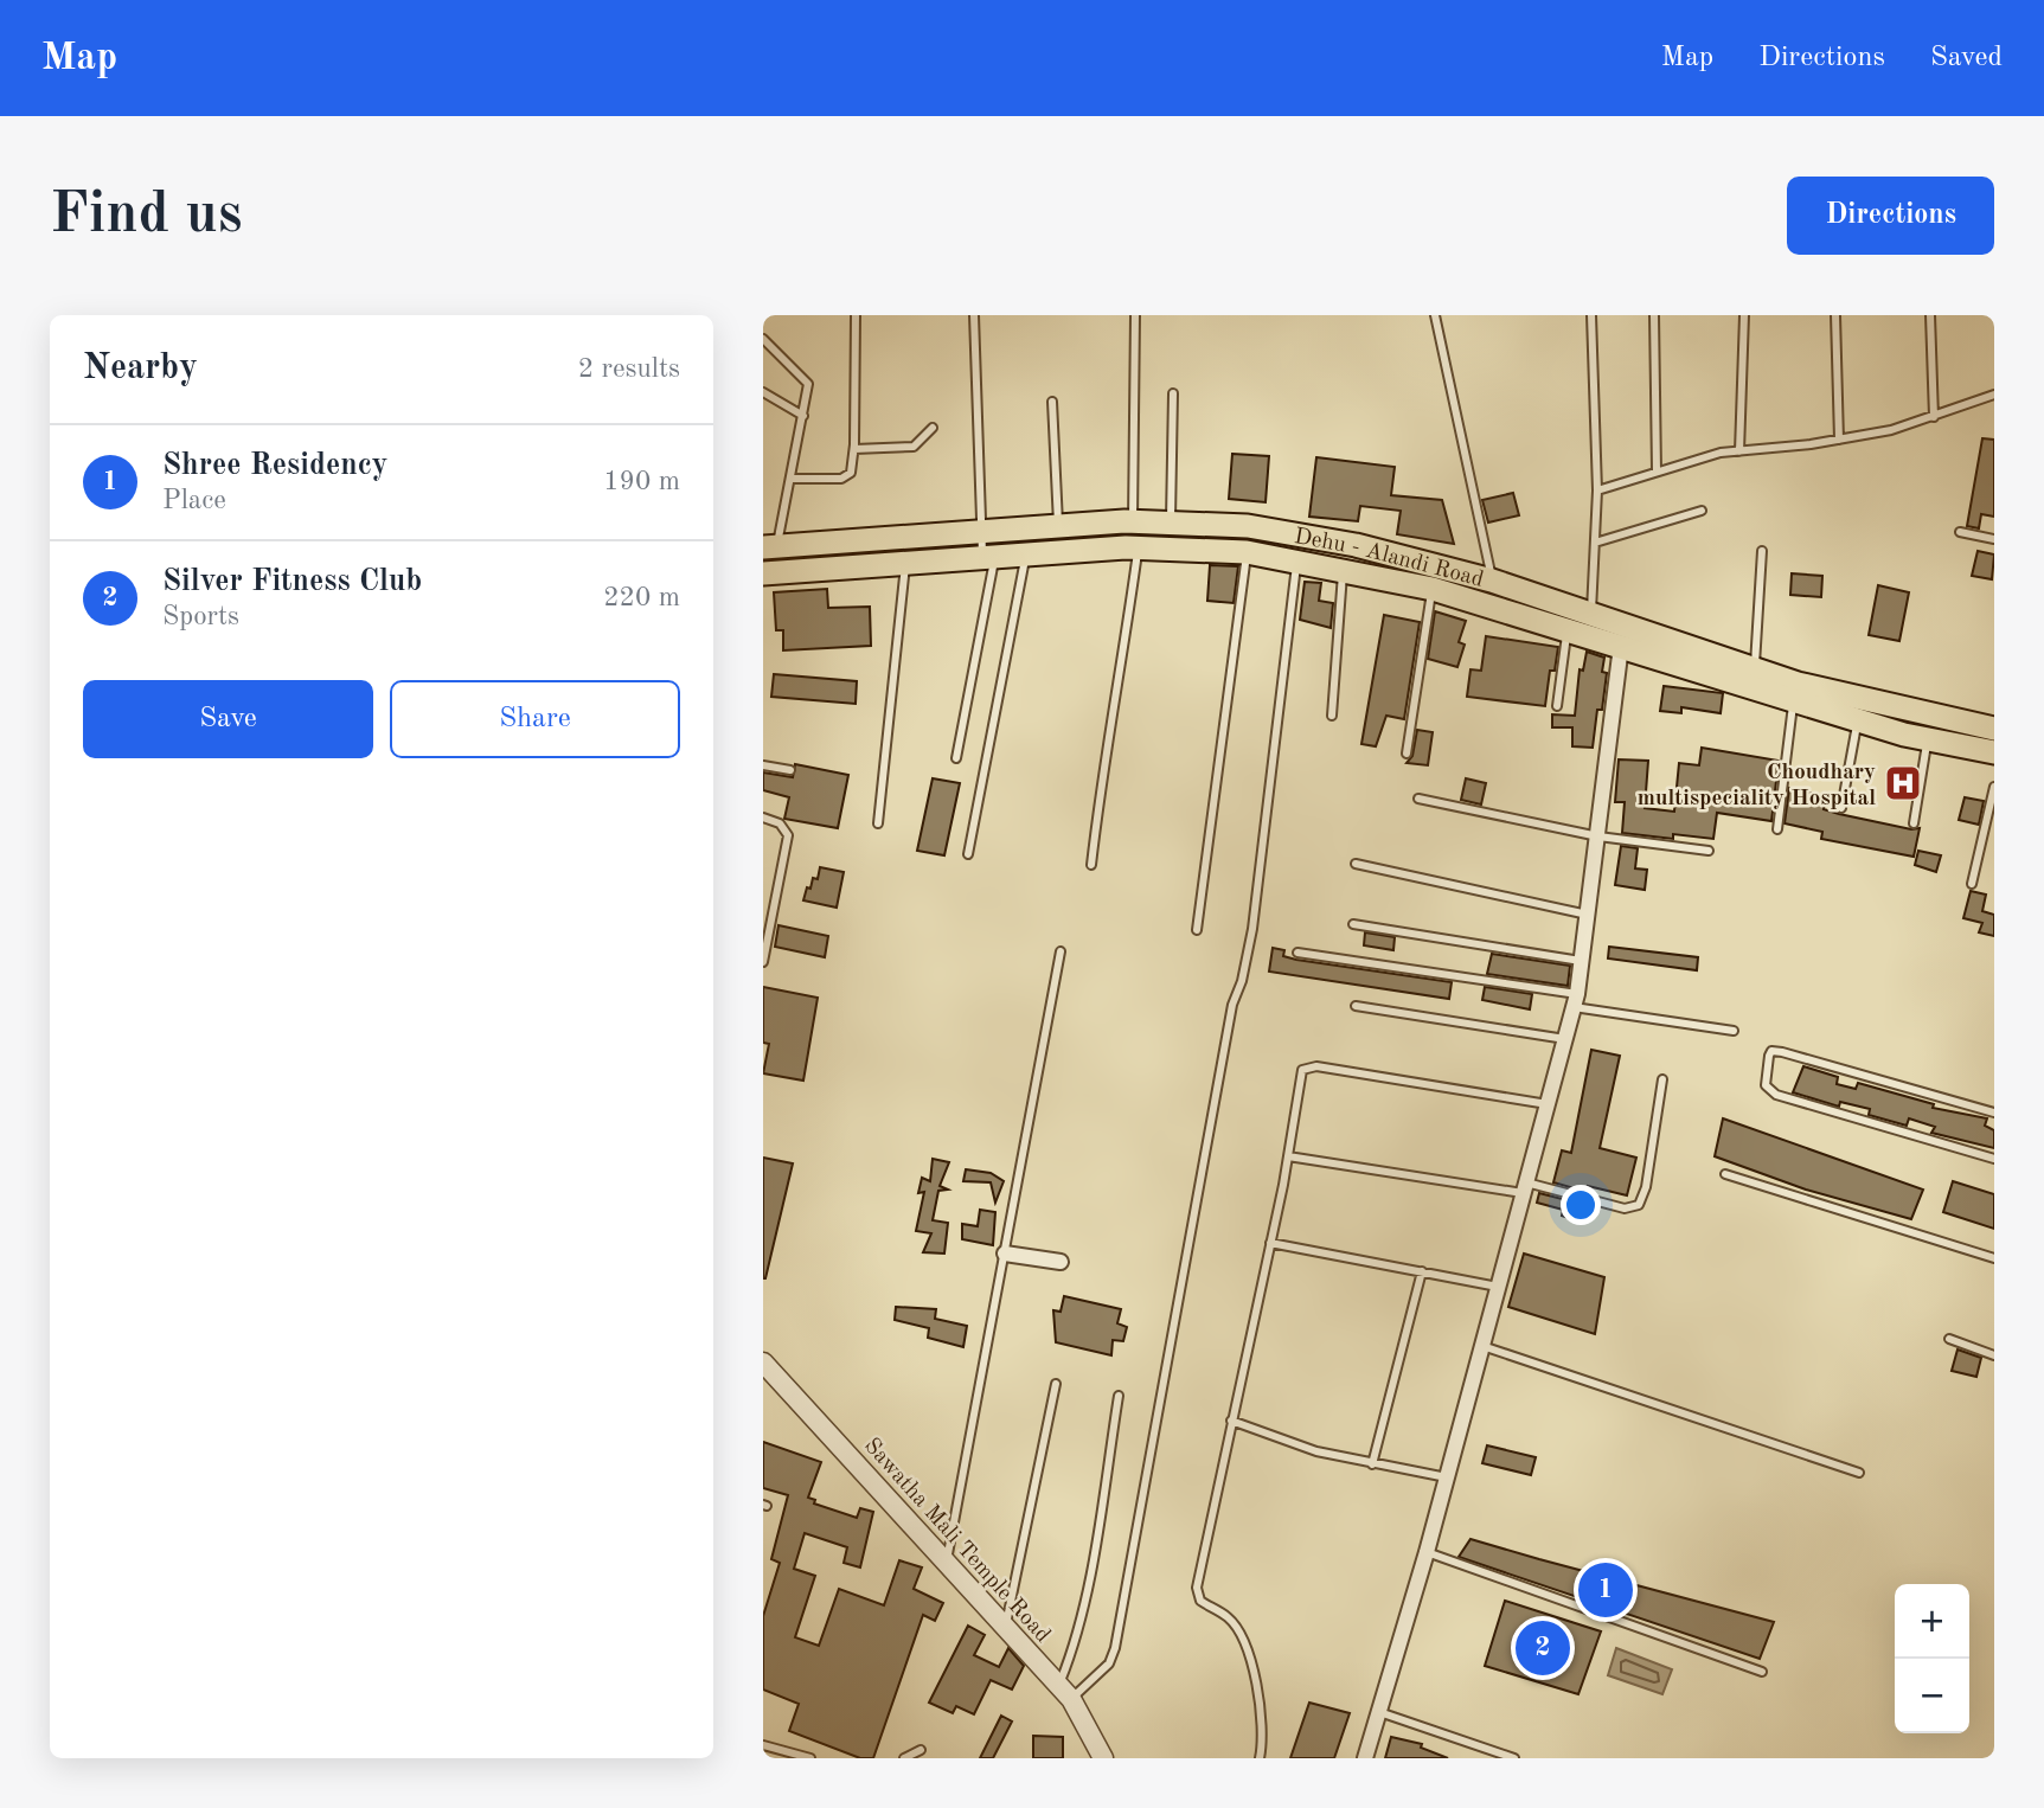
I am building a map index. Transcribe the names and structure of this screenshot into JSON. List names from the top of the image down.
{
  "streets": {
    "main road": ["Dehu - Alandi Road"],
    "street": ["Sawatha Mali Temple Road"]
  },
  "places": {
    "hospital": ["Choudhary multispeciality Hospital"]
  },
  "page": {
    "header": "Map",
    "nav": ["Map", "Directions", "Saved"],
    "buttons": [
      "Directions",
      ["Save", "Share"]
    ],
    "title": "Find us",
    "heading": ["Nearby", "2 results"],
    "list": [
      {
        "mark": "1",
        "name": "Shree Residency",
        "note": "Place",
        "value": "190 m"
      },
      {
        "mark": "2",
        "name": "Silver Fitness Club",
        "note": "Sports",
        "value": "220 m"
      }
    ],
    "pins": ["1", "2"],
    "map_buttons": ["+", "−"]
  }
}
